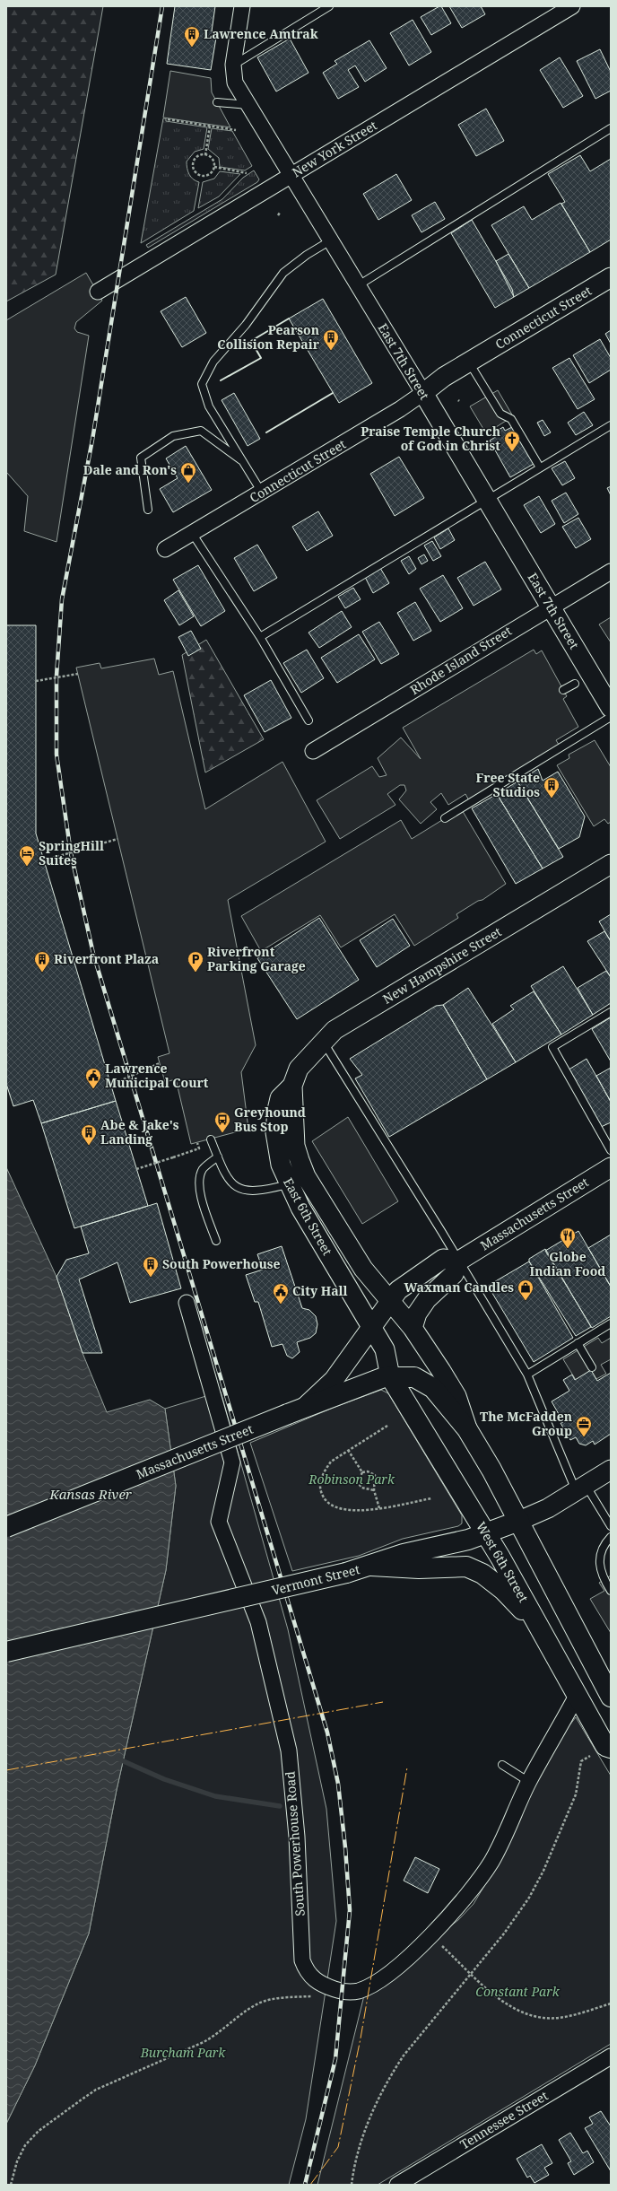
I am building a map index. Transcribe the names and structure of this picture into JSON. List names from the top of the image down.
{
  "streets": {
    "highway": ["Massachusetts Street", "West 6th Street", "Vermont Street"],
    "street": [
      "New York Street",
      "Connecticut Street",
      "East 7th Street",
      "Rhode Island Street",
      "New Hampshire Street",
      "East 6th Street",
      "South Powerhouse Road",
      "Tennessee Street"
    ]
  },
  "crossings": [
    ["New York Street", "East 7th Street"],
    ["Connecticut Street", "East 7th Street"],
    ["East 7th Street", "Rhode Island Street"],
    ["New Hampshire Street", "East 6th Street"],
    ["Massachusetts Street", "East 6th Street"],
    ["Massachusetts Street", "West 6th Street"],
    ["East 6th Street", "West 6th Street"],
    ["West 6th Street", "Vermont Street"],
    ["West 6th Street", "South Powerhouse Road"]
  ],
  "water": ["Kansas River"],
  "parks": ["Robinson Park", "Constant Park", "Burcham Park"],
  "places": {
    "building": [
      "Lawrence Amtrak",
      "Pearson Collision Repair",
      "Free State Studios",
      "Riverfront Plaza",
      "Abe & Jake's Landing",
      "South Powerhouse"
    ],
    "church": ["Praise Temple Church of God in Christ"],
    "shop": ["Dale and Ron's", "Waxman Candles"],
    "hotel": ["SpringHill Suites"],
    "parking": ["Riverfront Parking Garage"],
    "public building": ["Lawrence Municipal Court", "City Hall"],
    "bus stop": ["Greyhound Bus Stop"],
    "restaurant": ["Globe Indian Food"],
    "office": ["The McFadden Group"]
  }
}
